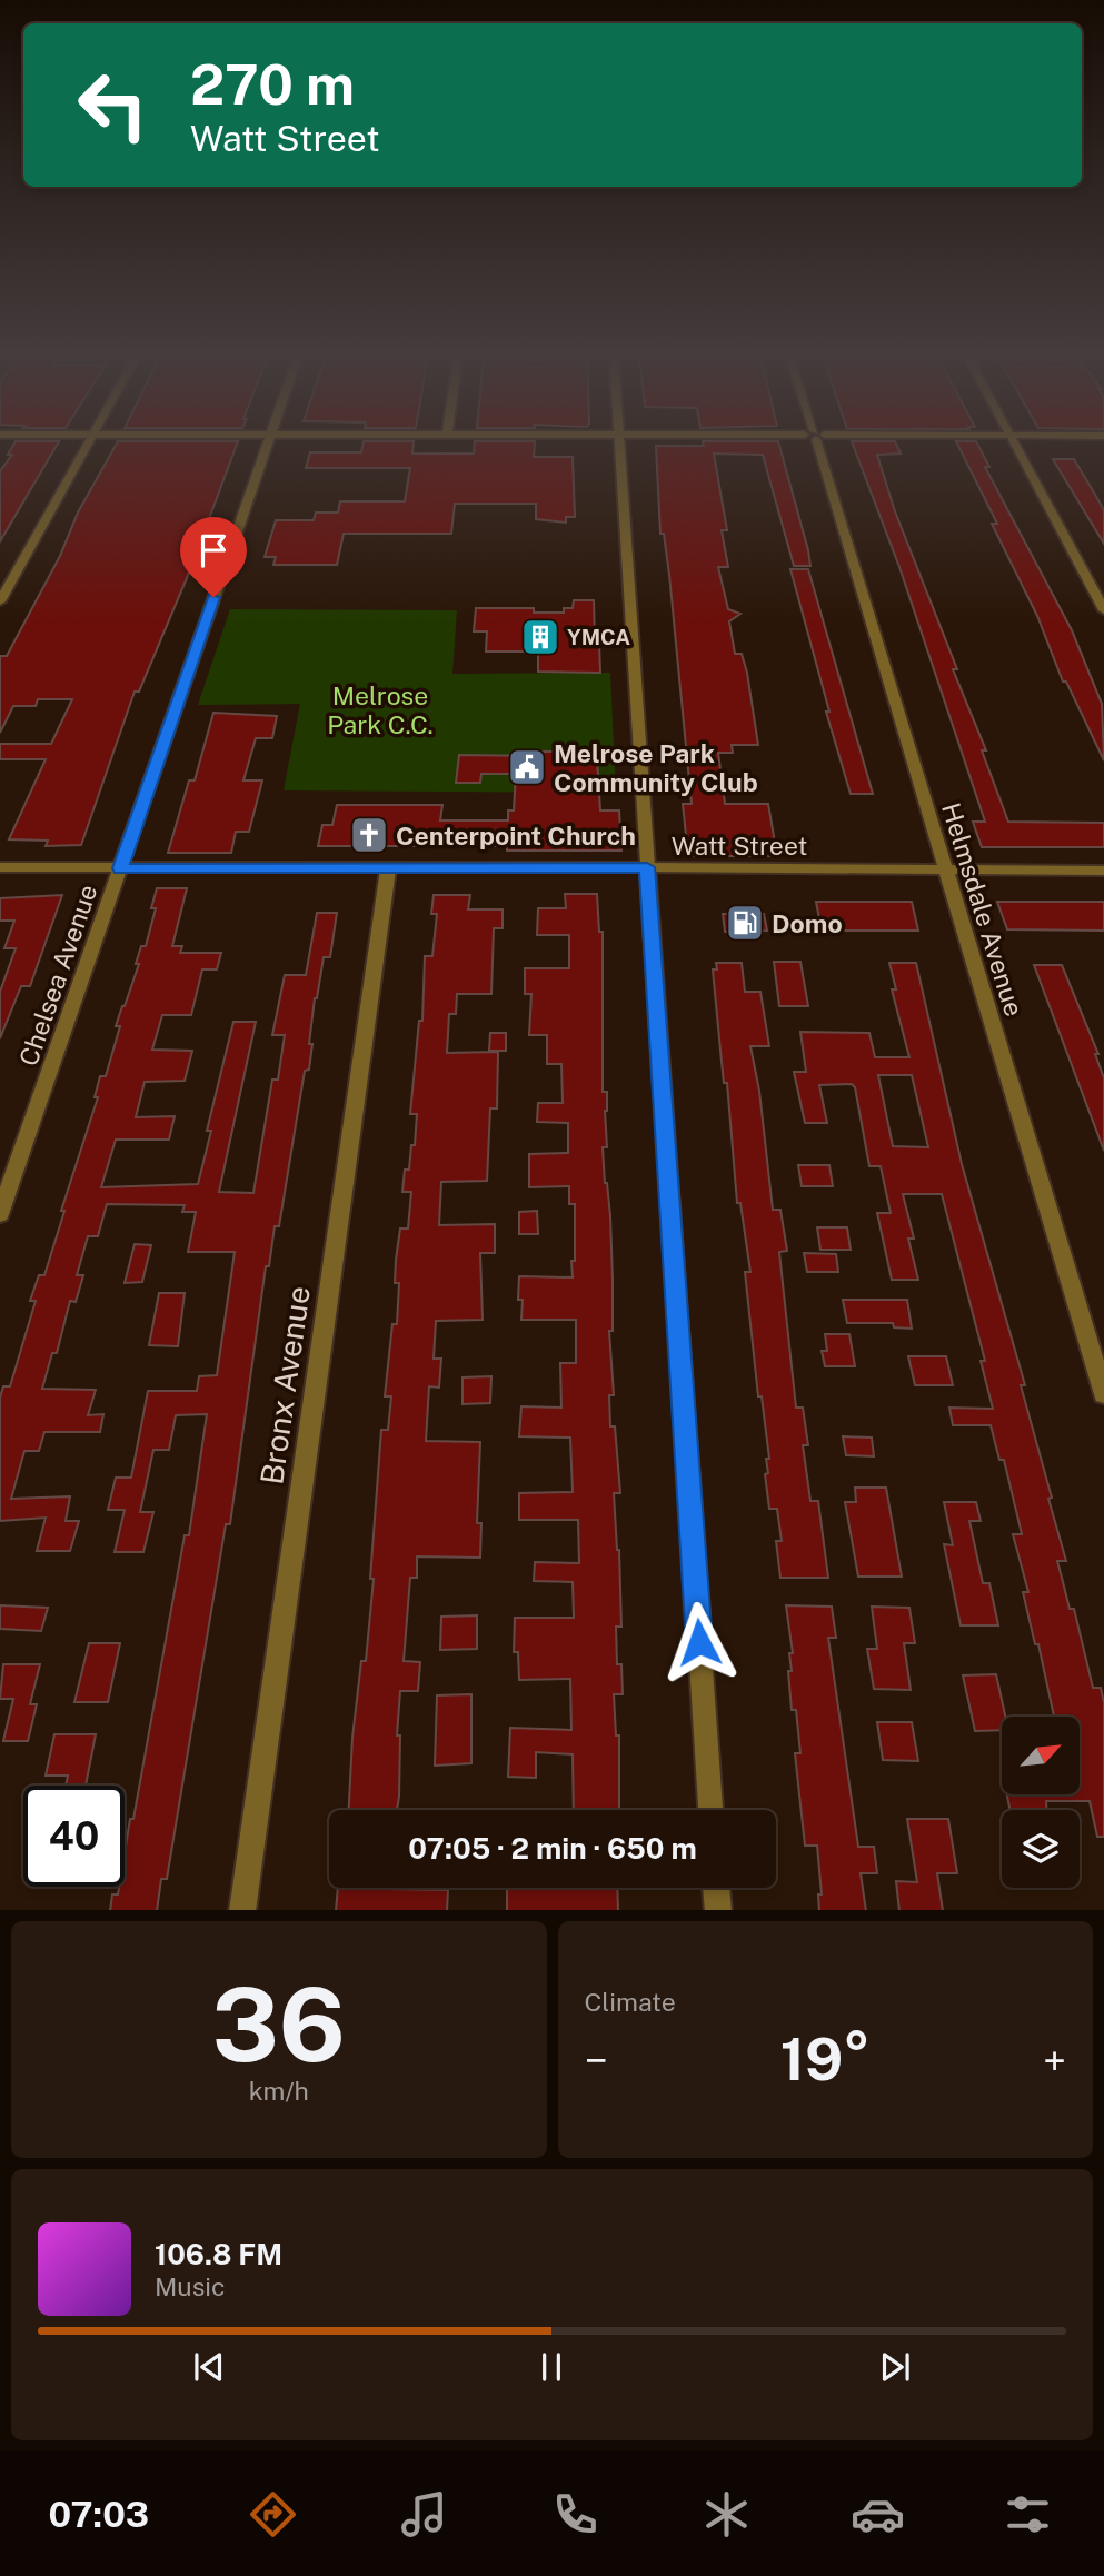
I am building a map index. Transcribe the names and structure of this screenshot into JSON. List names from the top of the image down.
{
  "streets": {
    "street": [
      "Watt Street",
      "Helmsdale Avenue",
      "Chelsea Avenue",
      "Bronx Avenue"
    ]
  },
  "crossings": [
    ["Watt Street", "Helmsdale Avenue"],
    ["Watt Street", "Chelsea Avenue"],
    ["Watt Street", "Bronx Avenue"]
  ],
  "parks": ["Melrose Park C.C."],
  "places": {
    "building": ["YMCA"],
    "public building": ["Melrose Park Community Club"],
    "church": ["Centerpoint Church"],
    "fuel station": ["Domo"]
  },
  "north": "top right",
  "page": {
    "turn": ["270 m", "Watt Street"],
    "limit": "40",
    "trip": "07:05 · 2 min · 650 m",
    "tile": [
      ["36", "km/h"],
      "Climate"
    ],
    "heat": ["−", "19°", "+"],
    "song": ["106.8 FM", "Music"],
    "tabs": "07:03"
  }
}
